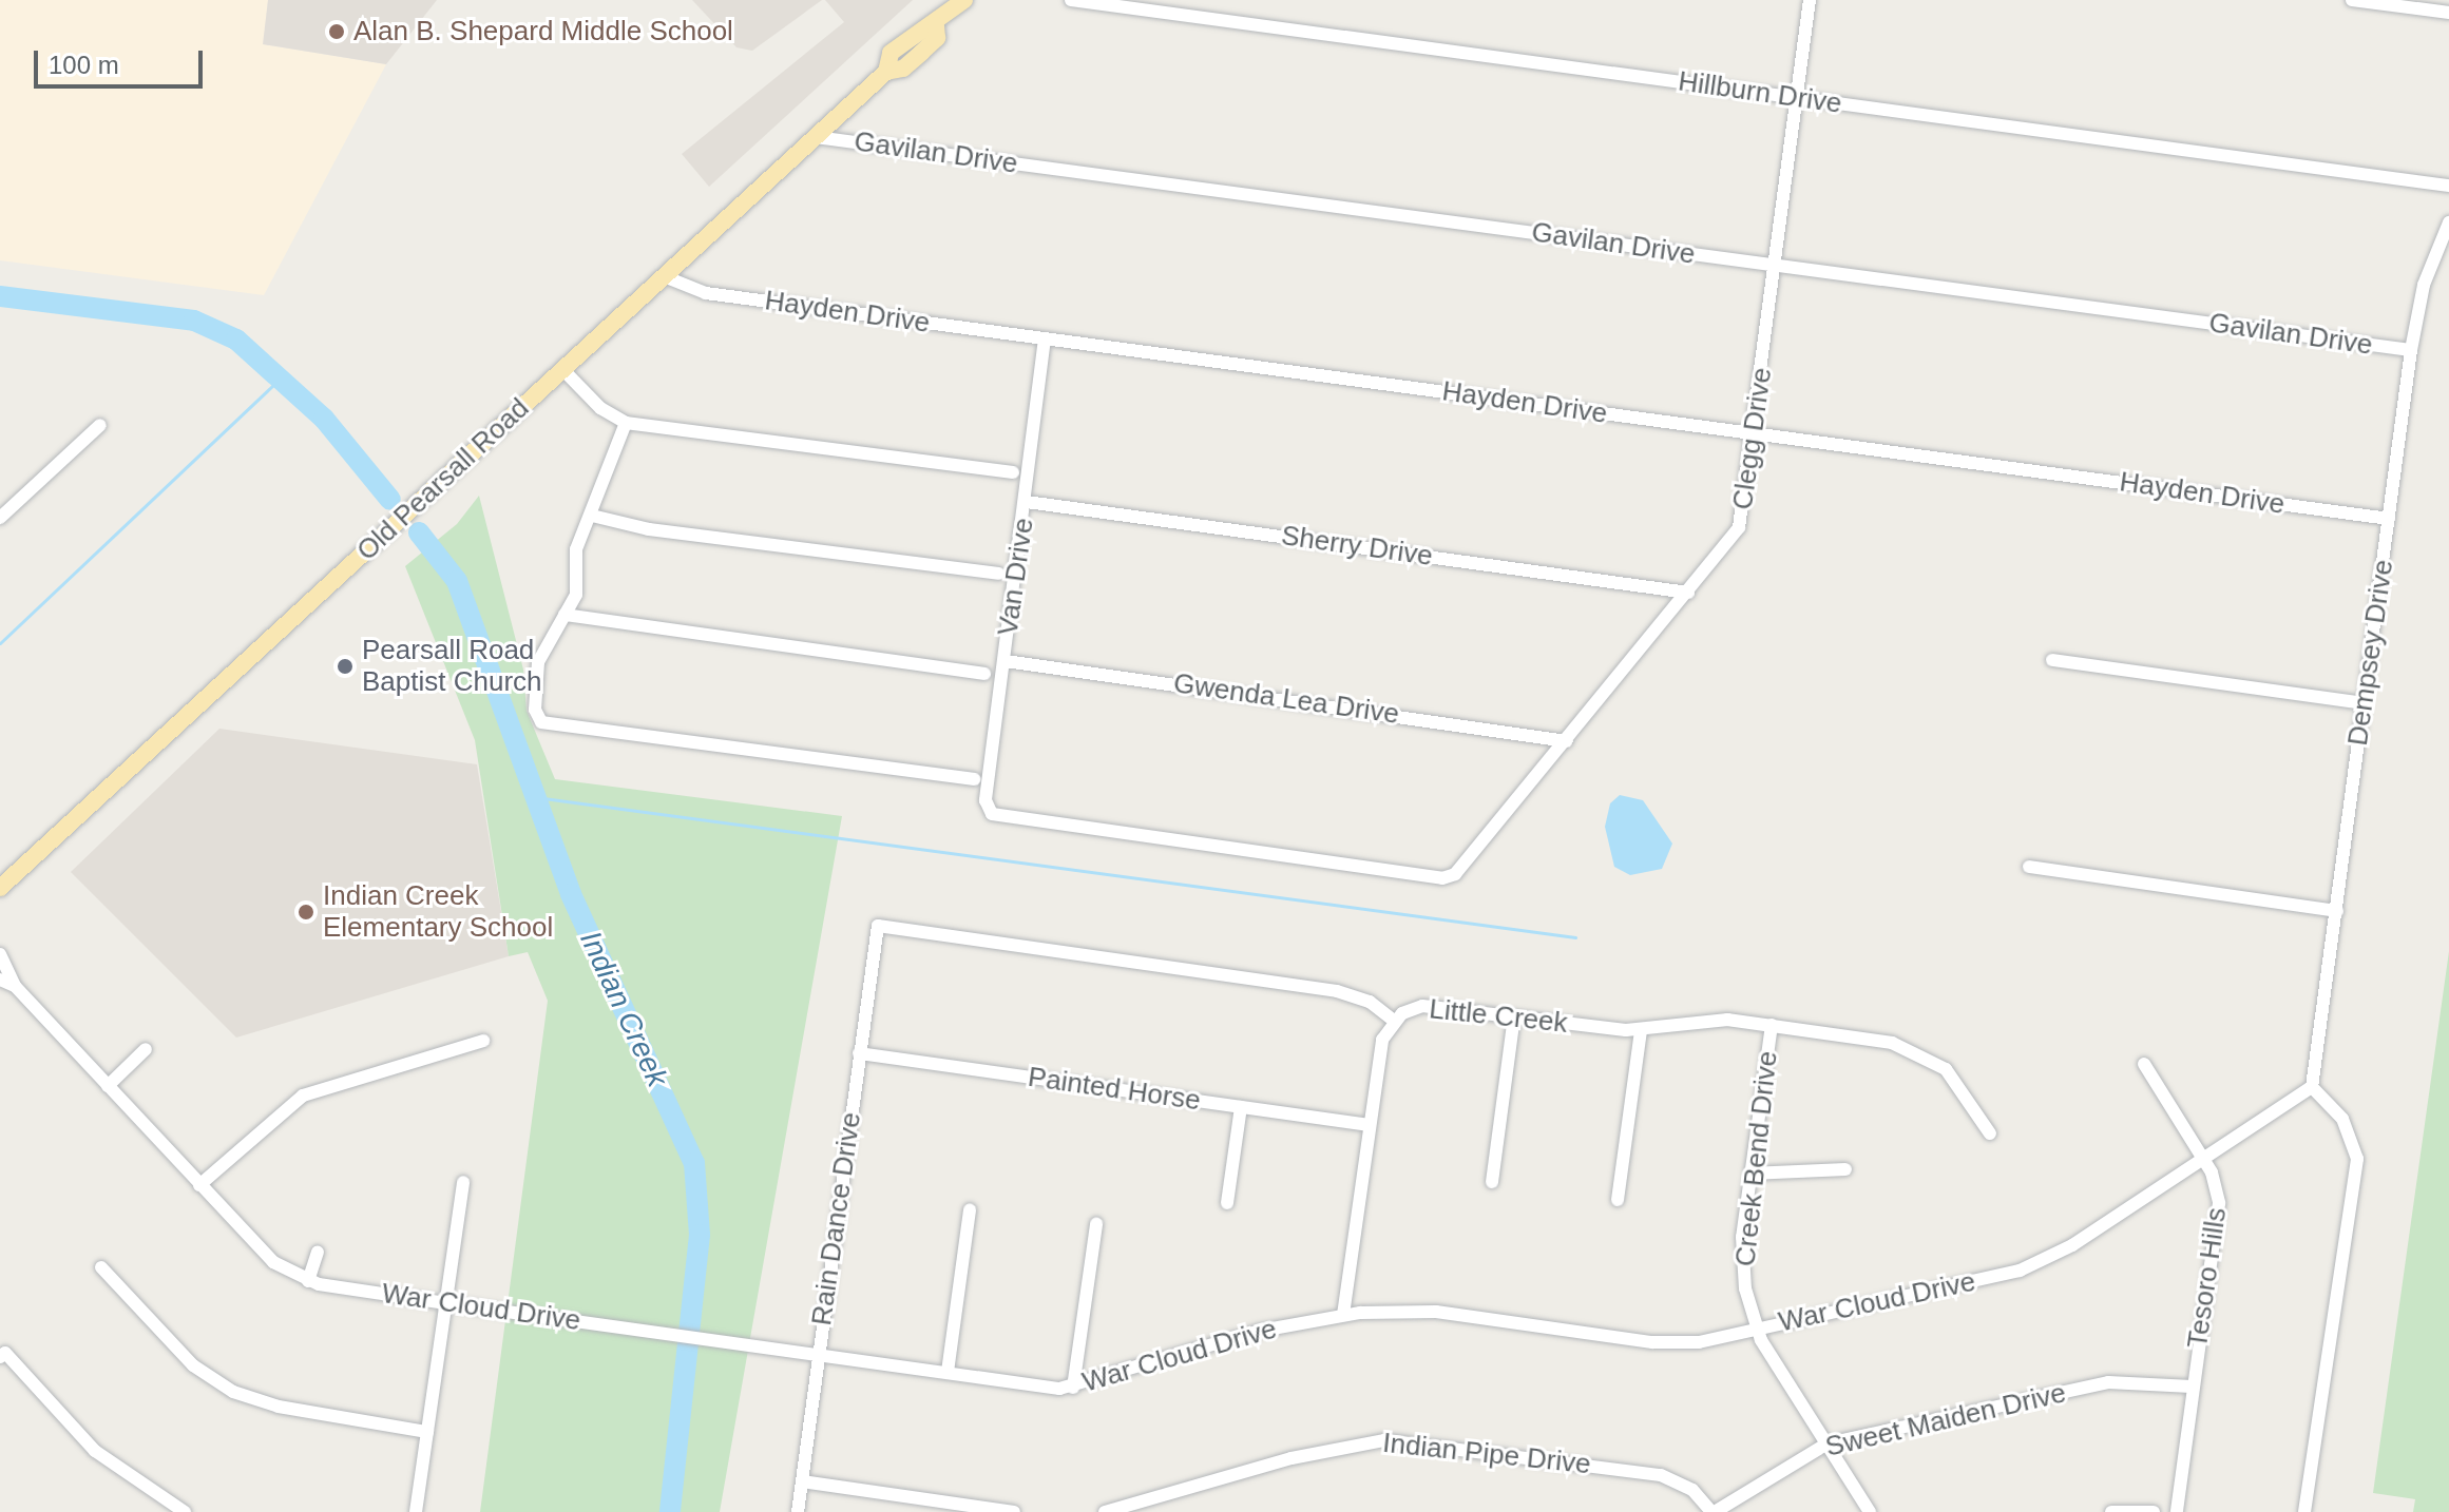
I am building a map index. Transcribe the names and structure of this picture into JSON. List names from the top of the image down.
{
  "streets": {
    "main road": ["Old Pearsall Road"],
    "street": [
      "Hillburn Drive",
      "Gavilan Drive",
      "Hayden Drive",
      "Clegg Drive",
      "Sherry Drive",
      "Van Drive",
      "Dempsey Drive",
      "Gwenda Lea Drive",
      "Little Creek",
      "Painted Horse",
      "Creek Bend Drive",
      "Rain Dance Drive",
      "Tesoro Hills",
      "War Cloud Drive",
      "Sweet Maiden Drive",
      "Indian Pipe Drive"
    ]
  },
  "crossings": [
    ["Hillburn Drive", "Clegg Drive"],
    ["Gavilan Drive", "Clegg Drive"],
    ["Gavilan Drive", "Old Pearsall Road"],
    ["Gavilan Drive", "Dempsey Drive"],
    ["Hayden Drive", "Clegg Drive"],
    ["Hayden Drive", "Old Pearsall Road"],
    ["Hayden Drive", "Van Drive"],
    ["Hayden Drive", "Dempsey Drive"],
    ["Clegg Drive", "Sherry Drive"],
    ["Clegg Drive", "Van Drive"],
    ["Clegg Drive", "Gwenda Lea Drive"],
    ["Sherry Drive", "Van Drive"],
    ["Van Drive", "Gwenda Lea Drive"],
    ["Dempsey Drive", "War Cloud Drive"],
    ["Little Creek", "Creek Bend Drive"],
    ["Little Creek", "Rain Dance Drive"],
    ["Painted Horse", "Rain Dance Drive"],
    ["Creek Bend Drive", "War Cloud Drive"],
    ["Creek Bend Drive", "Sweet Maiden Drive"],
    ["Rain Dance Drive", "War Cloud Drive"],
    ["Tesoro Hills", "War Cloud Drive"],
    ["Tesoro Hills", "Sweet Maiden Drive"],
    ["Sweet Maiden Drive", "Indian Pipe Drive"]
  ],
  "water": ["Indian Creek"],
  "places": ["Alan B. Shepard Middle School", "Pearsall Road Baptist Church", "Indian Creek Elementary School"],
  "scale_bar": "100 m"
}
